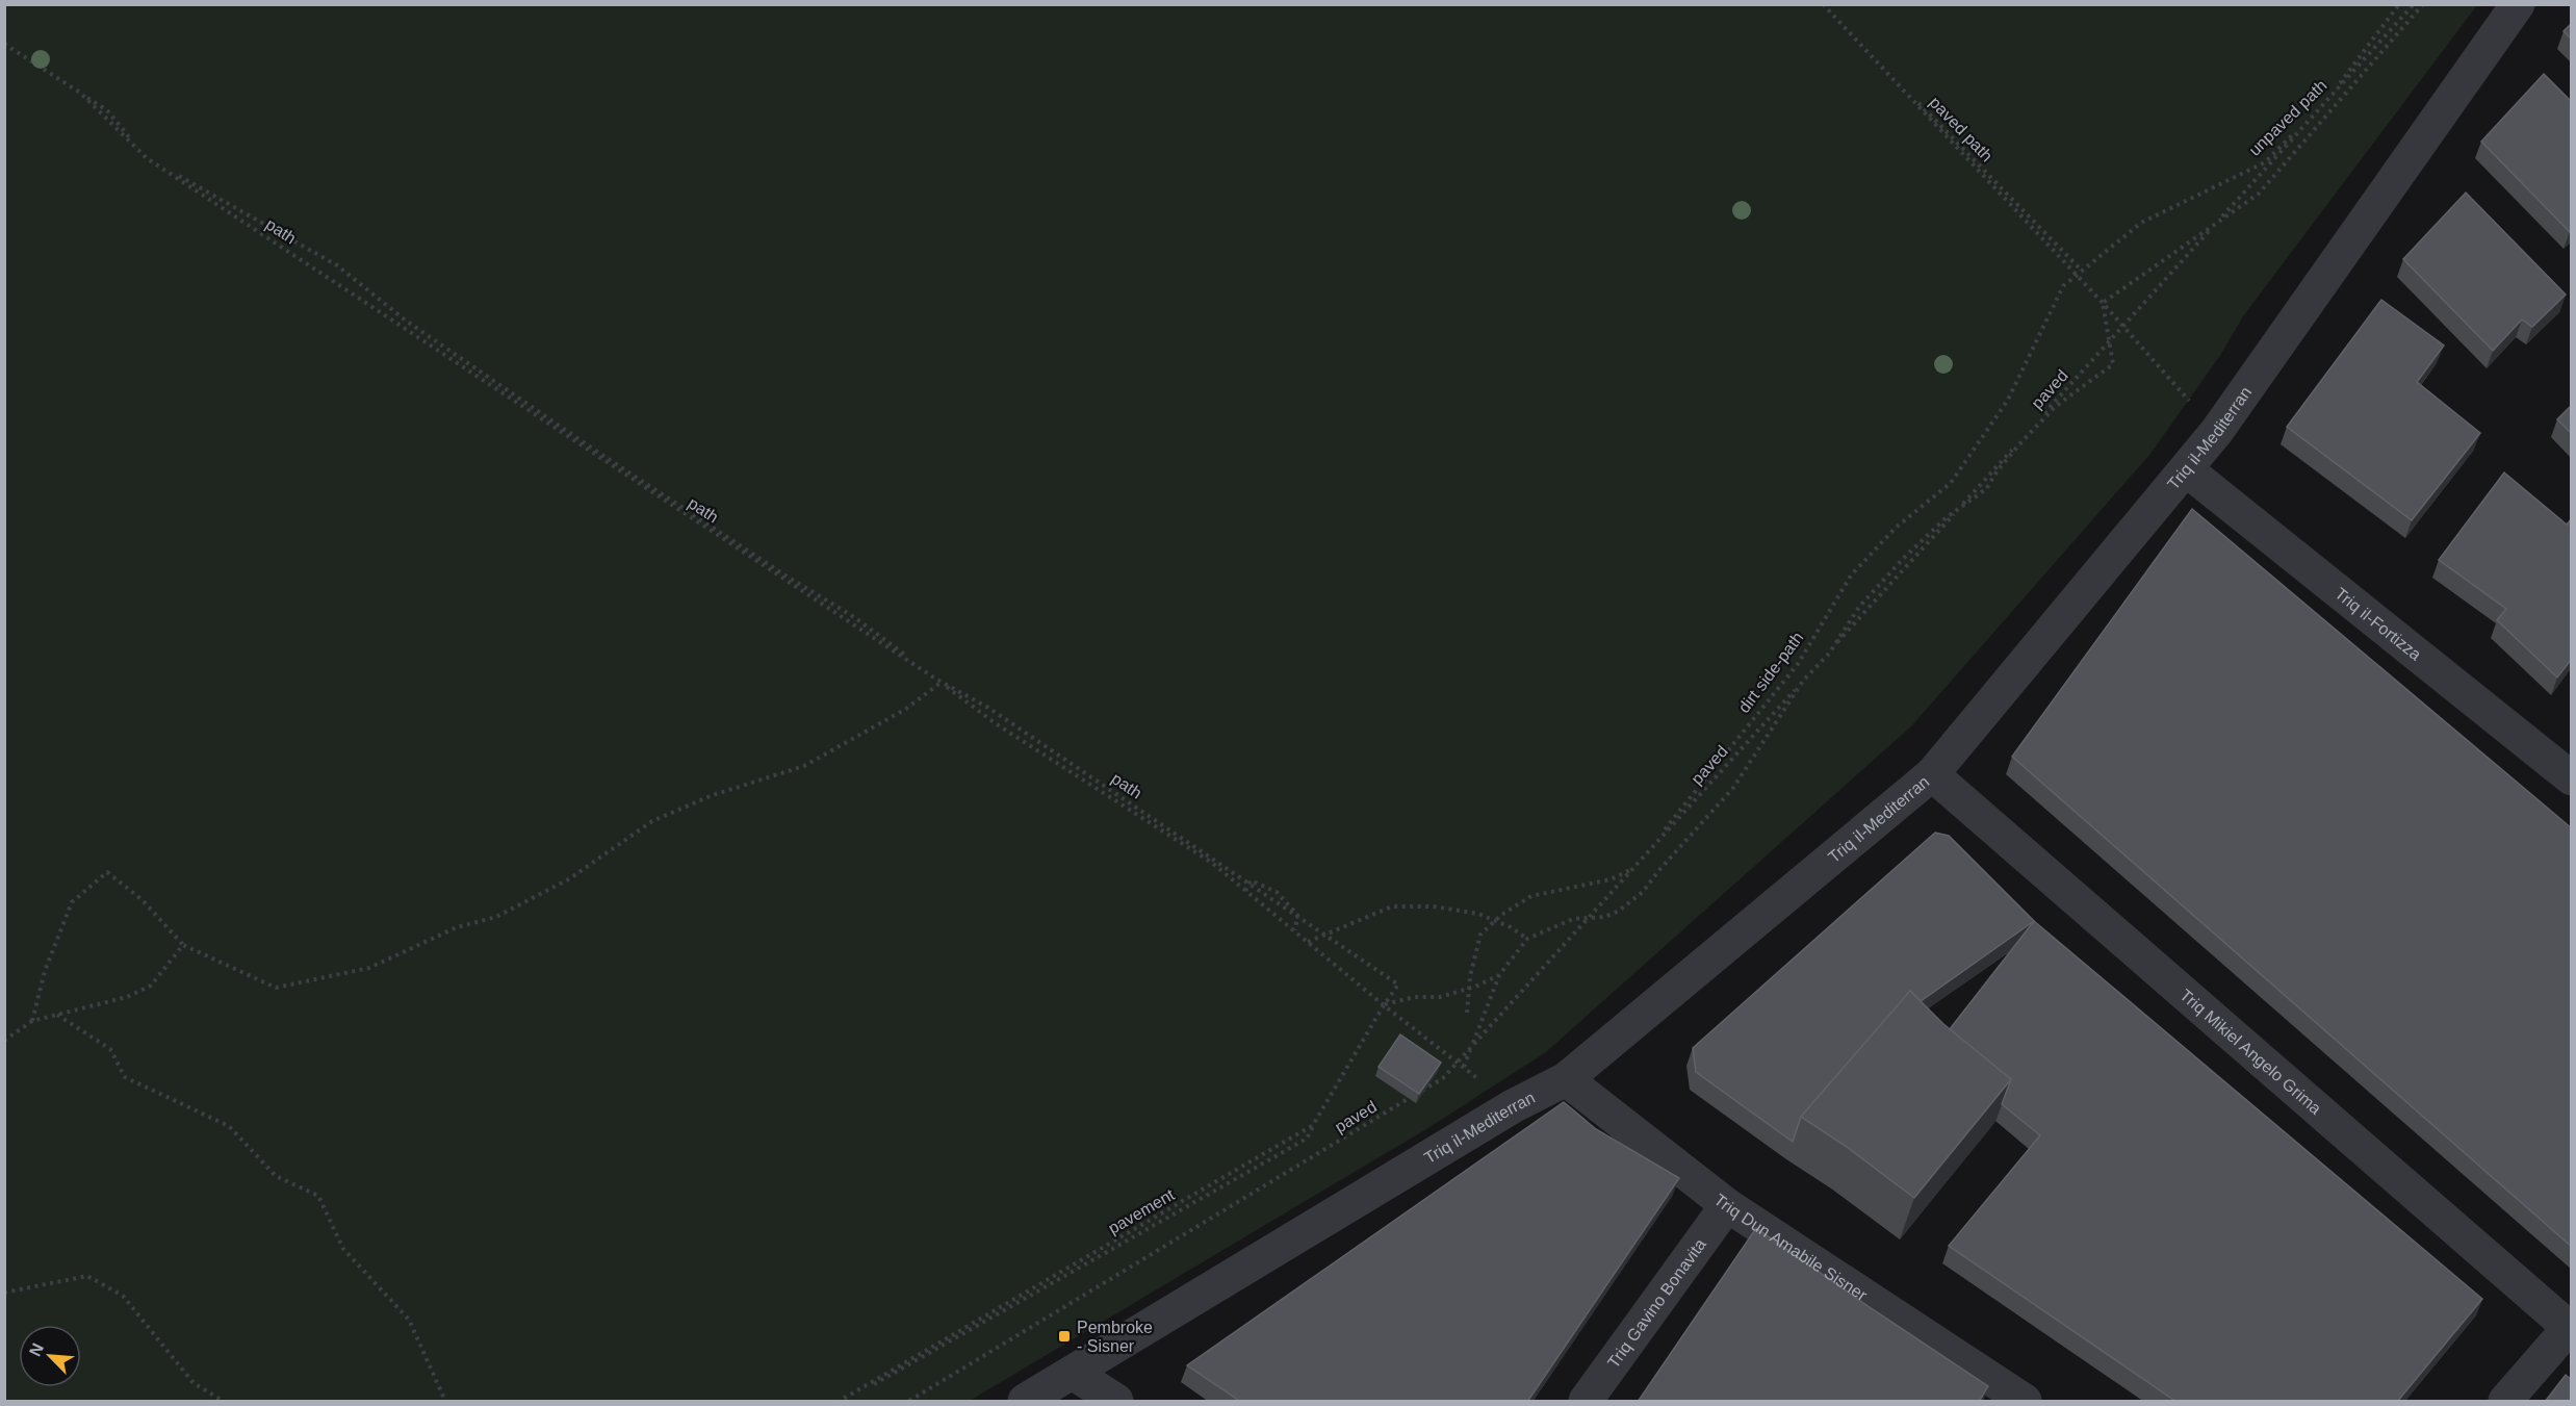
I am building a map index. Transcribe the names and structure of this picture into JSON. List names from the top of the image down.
{
  "streets": {
    "street": [
      "Triq il-Mediterran",
      "Triq il-Fortizza",
      "Triq Mikiel Angelo Grima",
      "Triq Dun Amabile Sisner",
      "Triq Gavino Bonavita"
    ],
    "path": [
      "unpaved path",
      "paved path",
      "path",
      "paved",
      "dirt side-path"
    ]
  },
  "crossings": [
    ["unpaved path", "paved path"],
    ["unpaved path", "dirt side-path"],
    ["paved path", "dirt side-path"],
    ["Triq il-Mediterran", "Triq il-Fortizza"],
    ["Triq il-Mediterran", "Triq Mikiel Angelo Grima"],
    ["Triq il-Mediterran", "Triq Dun Amabile Sisner"],
    ["Triq Dun Amabile Sisner", "Triq Gavino Bonavita"]
  ],
  "places": {
    "transit": ["Pembroke - Sisner"]
  },
  "north": "top left"
}
